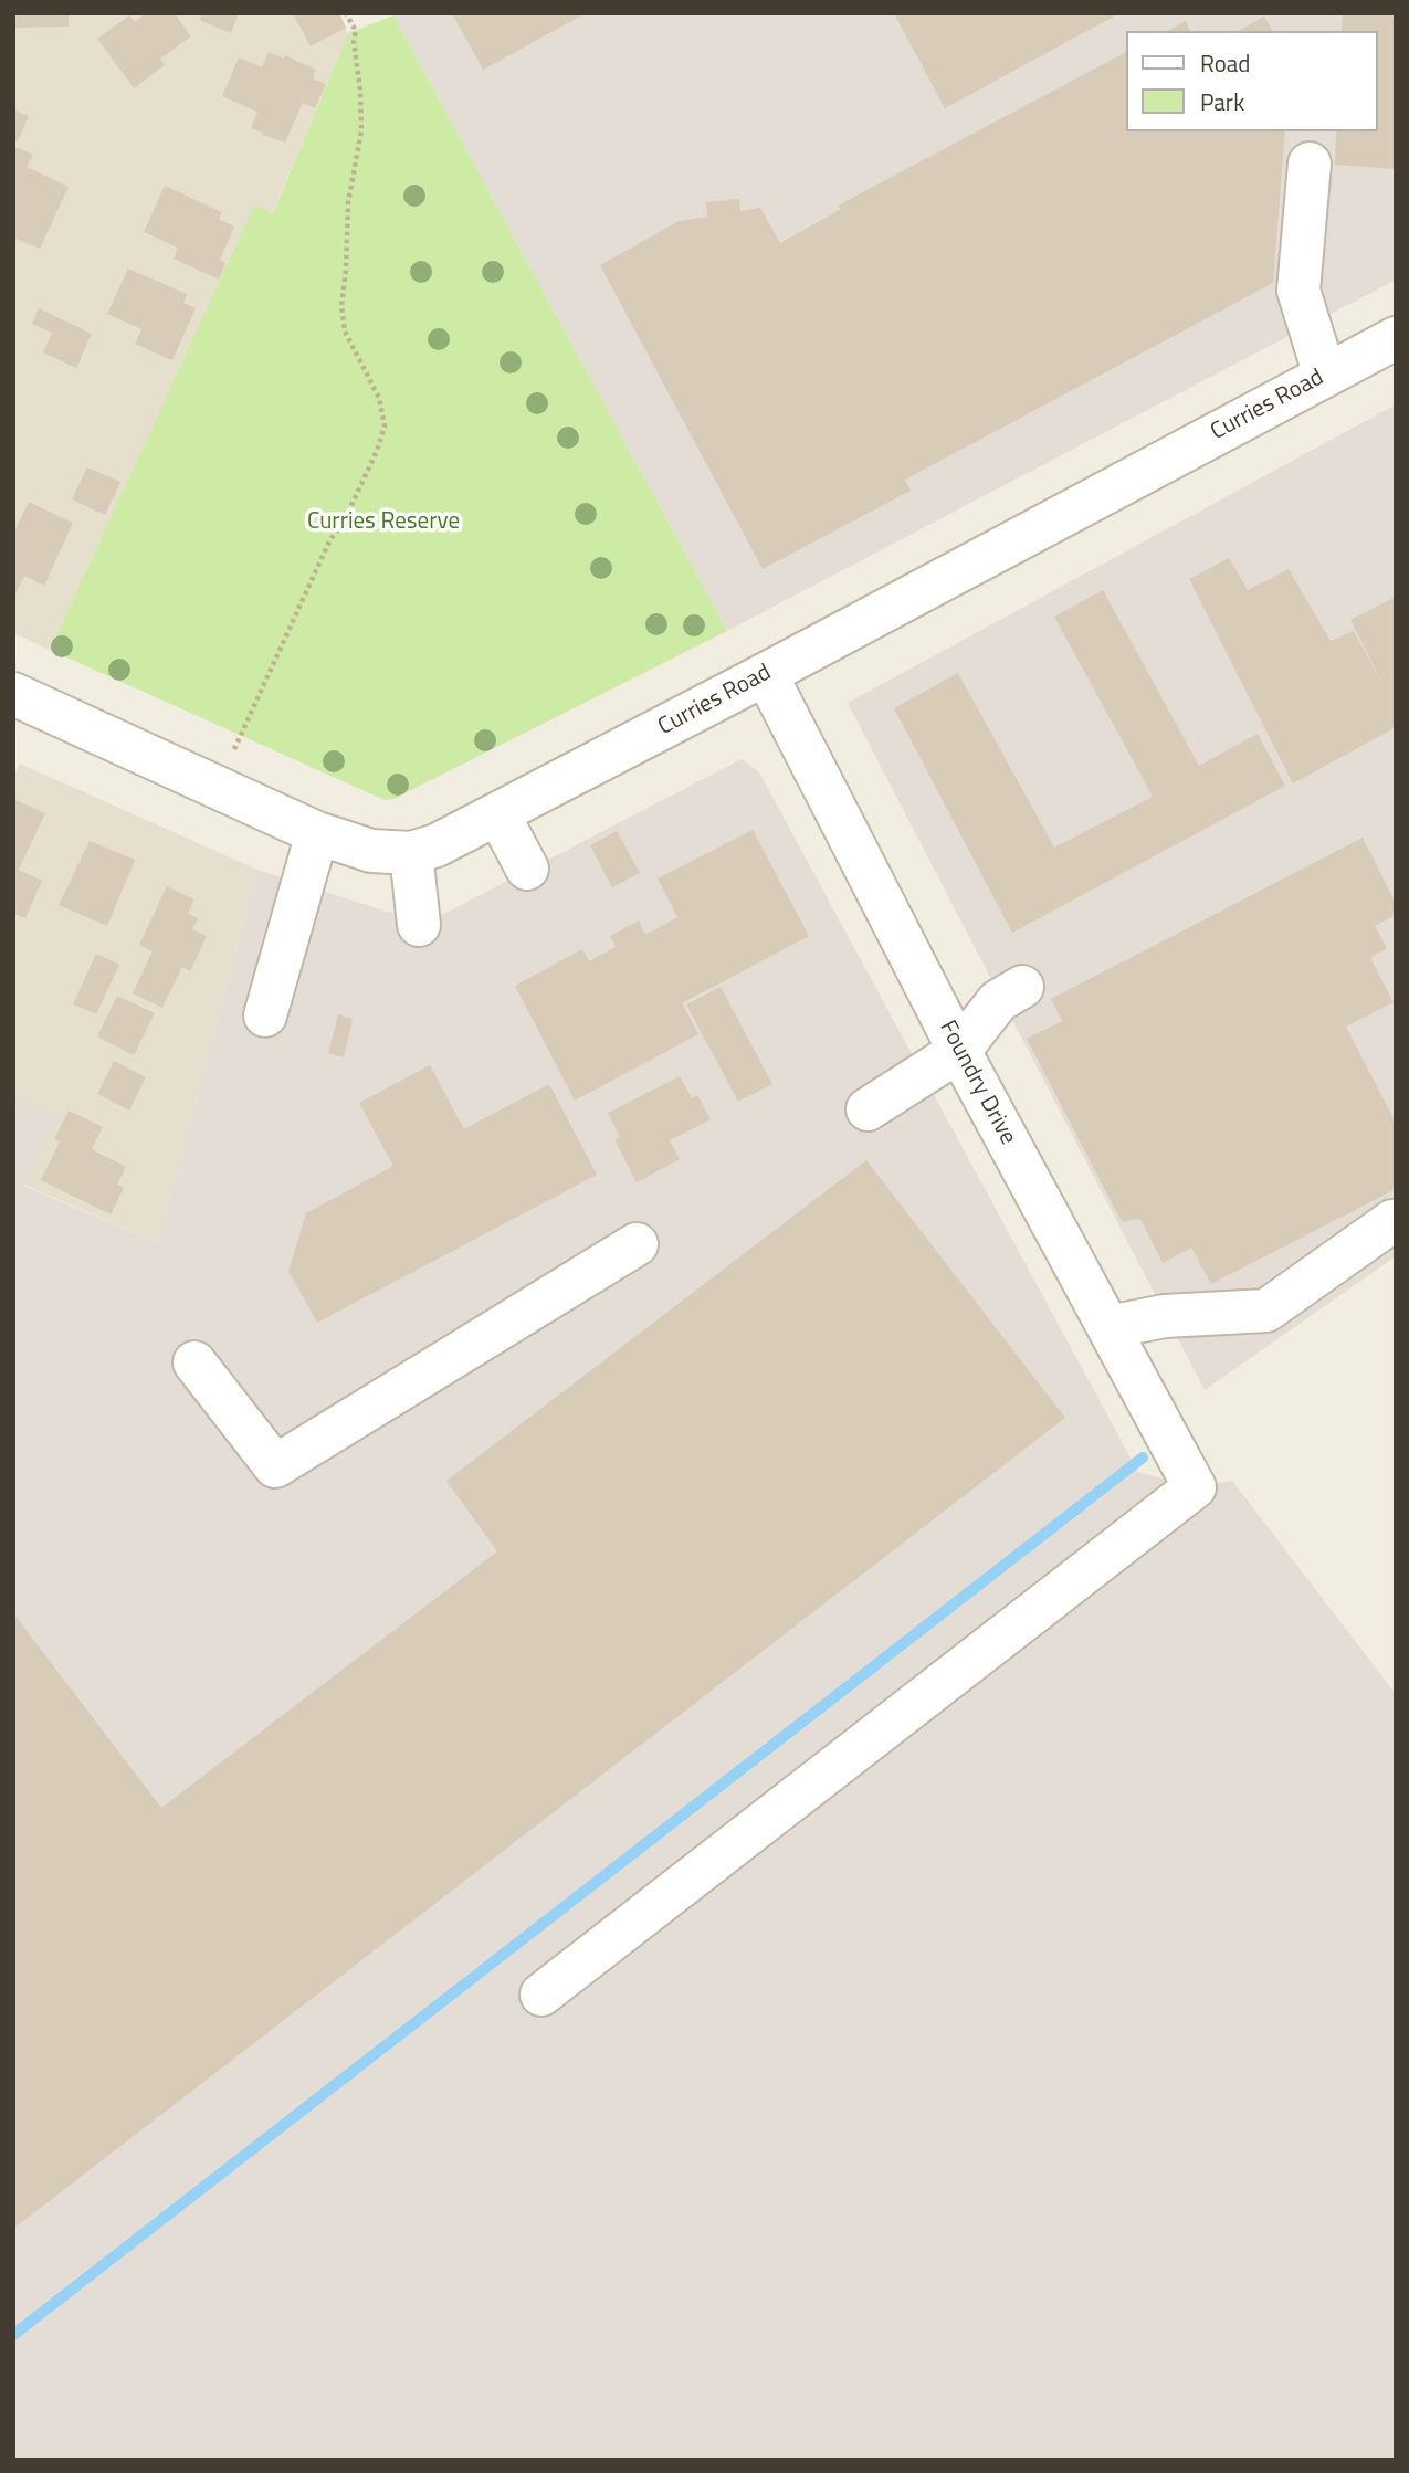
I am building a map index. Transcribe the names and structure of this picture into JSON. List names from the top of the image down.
{
  "streets": {
    "street": ["Curries Road", "Foundry Drive"]
  },
  "crossings": [
    ["Curries Road", "Foundry Drive"]
  ],
  "parks": ["Curries Reserve"],
  "legend": ["Road", "Park"]
}
